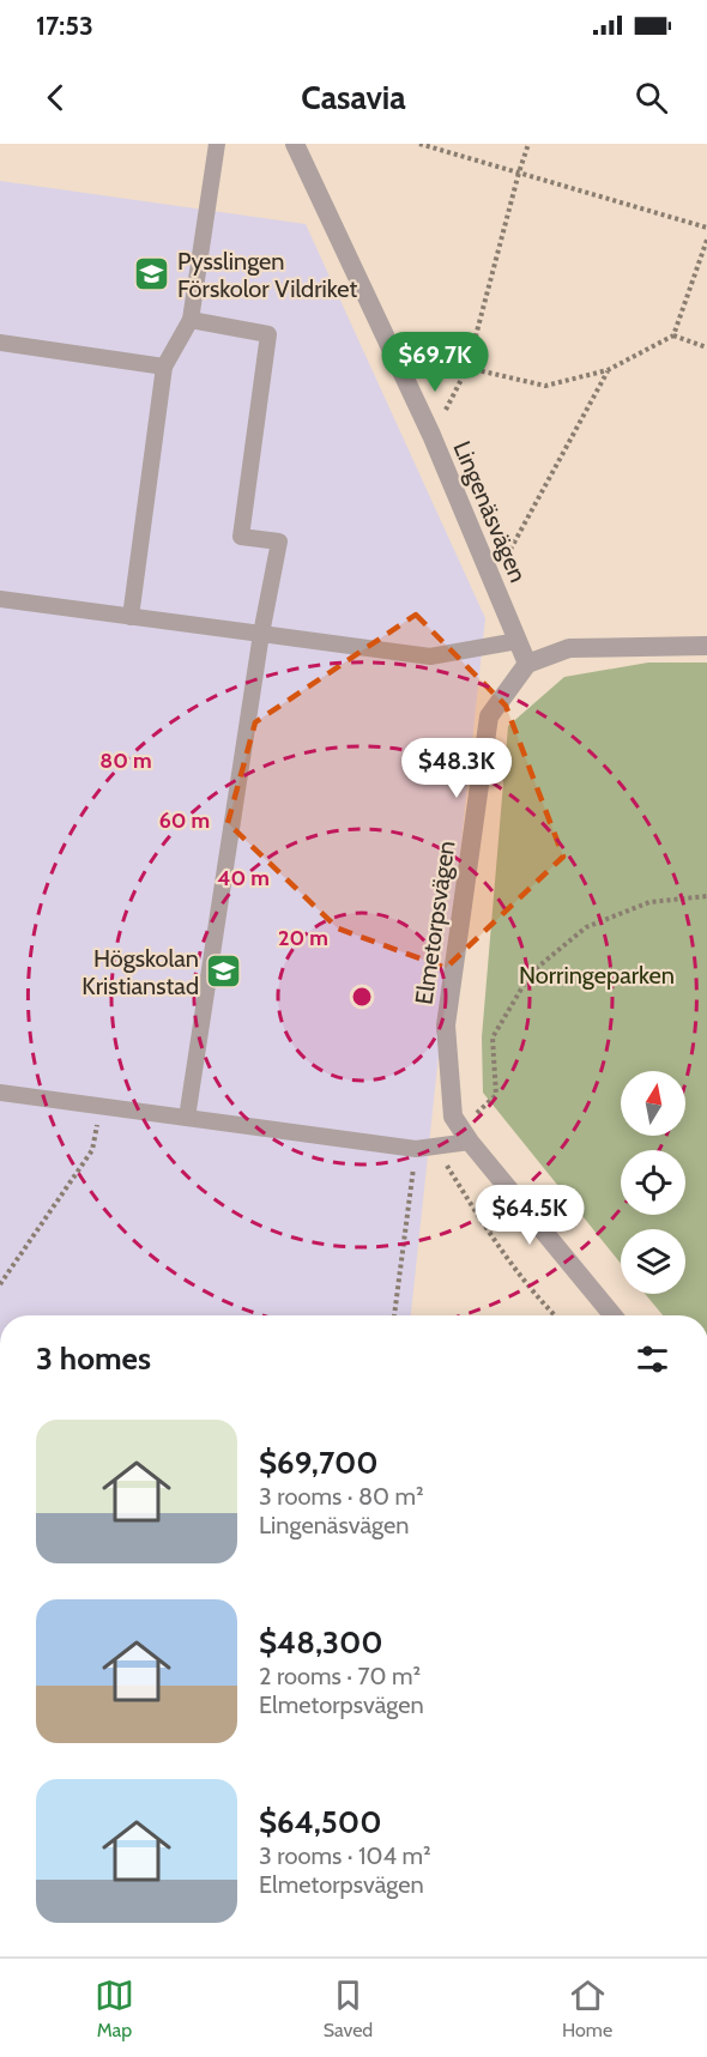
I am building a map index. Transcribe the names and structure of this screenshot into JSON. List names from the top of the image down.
{
  "streets": {
    "street": ["Lingenäsvägen", "Elmetorpsvägen"]
  },
  "crossings": [
    ["Lingenäsvägen", "Elmetorpsvägen"]
  ],
  "parks": ["Norringeparken"],
  "places": {
    "school or university": ["Pysslingen Förskolor Vildriket", "Högskolan Kristianstad"]
  },
  "north": "top",
  "page": {
    "status": "17:53",
    "header": "Casavia",
    "price": ["$69.7K", "$48.3K", "$64.5K"],
    "heading": "3 homes",
    "list": [
      {
        "name": "$69,700",
        "note": "3 rooms · 80 m² · Lingenäsvägen"
      },
      {
        "name": "$48,300",
        "note": "2 rooms · 70 m² · Elmetorpsvägen"
      },
      {
        "name": "$64,500",
        "note": "3 rooms · 104 m² · Elmetorpsvägen"
      }
    ],
    "tabs": ["Map", "Saved", "Home"]
  },
  "rings": [
    "80 m",
    "60 m",
    "40 m",
    "20 m"
  ]
}
